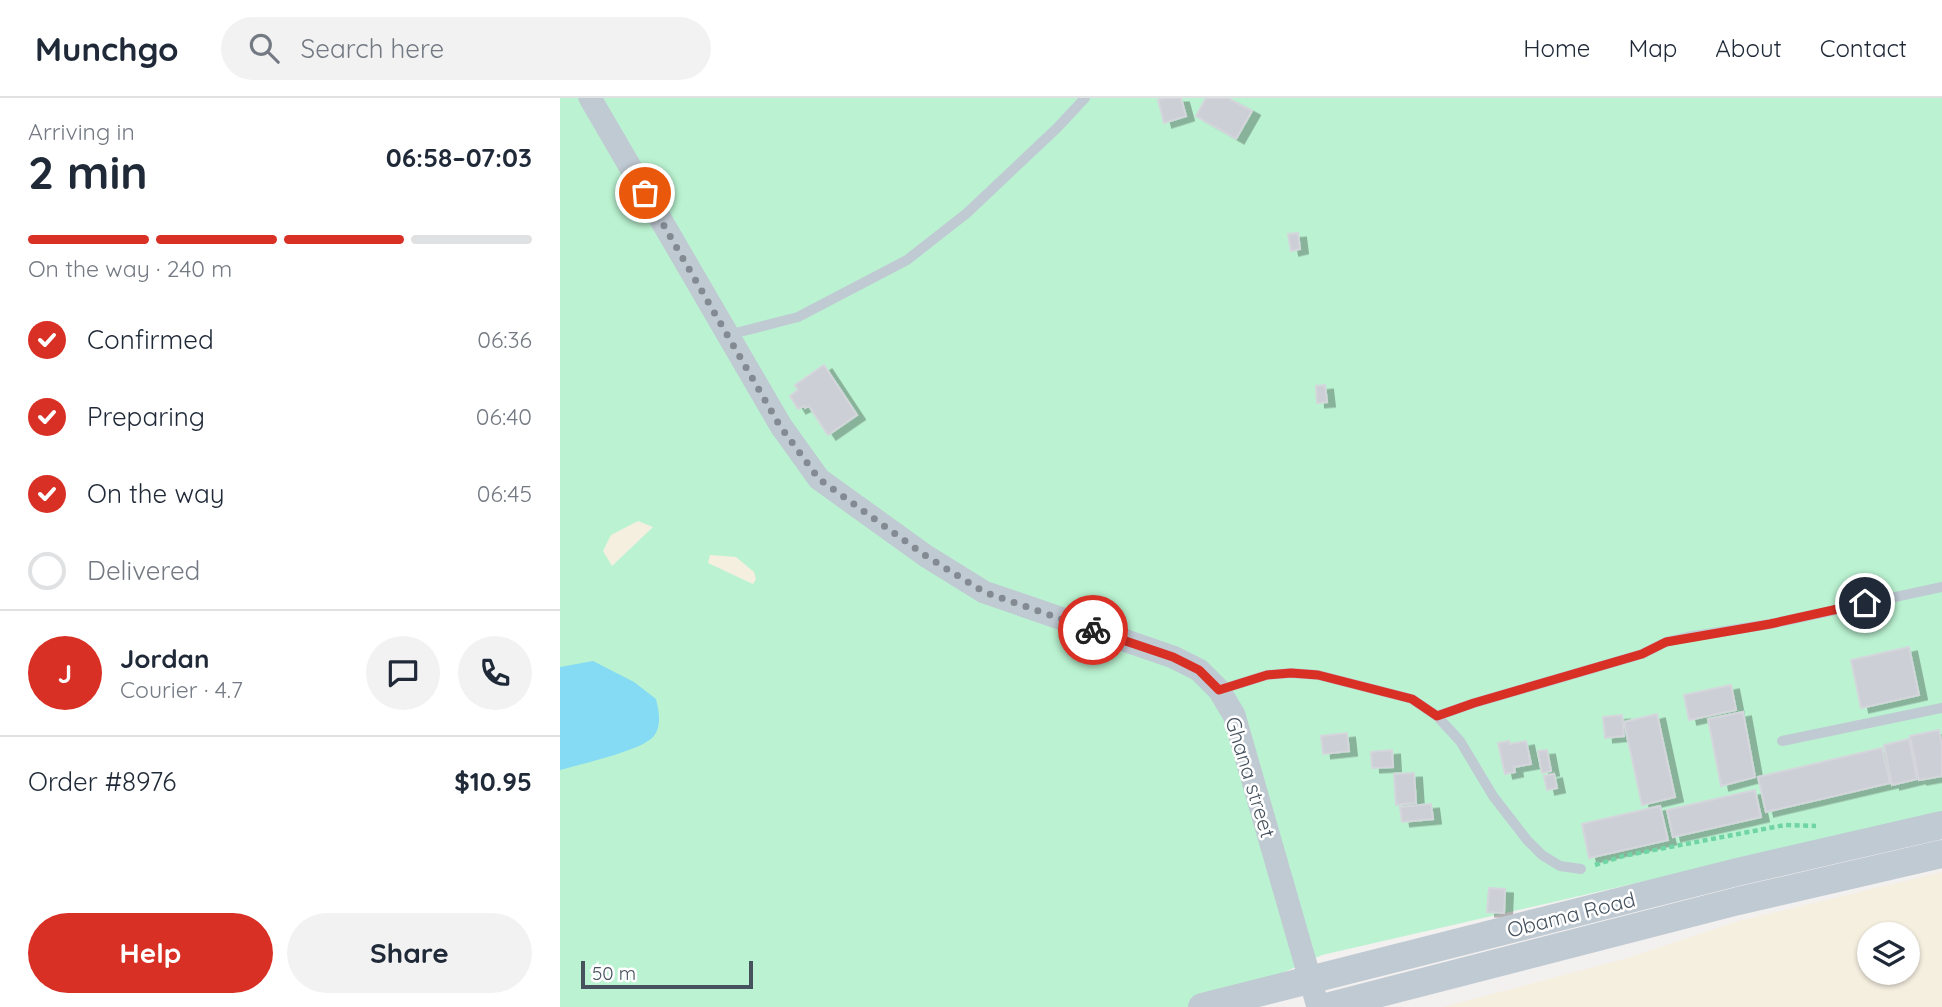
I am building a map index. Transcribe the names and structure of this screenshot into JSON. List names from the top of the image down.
{
  "streets": {
    "street": ["Ghana street", "Obama Road"]
  },
  "crossings": [
    ["Ghana street", "Obama Road"]
  ],
  "scale_bar": "50 m",
  "page": {
    "header": "Munchgo",
    "search": "Search here",
    "nav": [
      "Home",
      "Map",
      "About",
      "Contact"
    ],
    "heading": ["2 min", "Arriving in", "06:58–07:03"],
    "panel": [
      "Jordan",
      "Courier · 4.7",
      "Order #8976",
      "$10.95"
    ],
    "bar": "On the way · 240 m",
    "list": [
      ["Confirmed", "06:36"],
      ["Preparing", "06:40"],
      ["On the way", "06:45"],
      "Delivered"
    ],
    "round": "J",
    "buttons": ["Help", "Share"],
    "scale": "50 m"
  }
}
